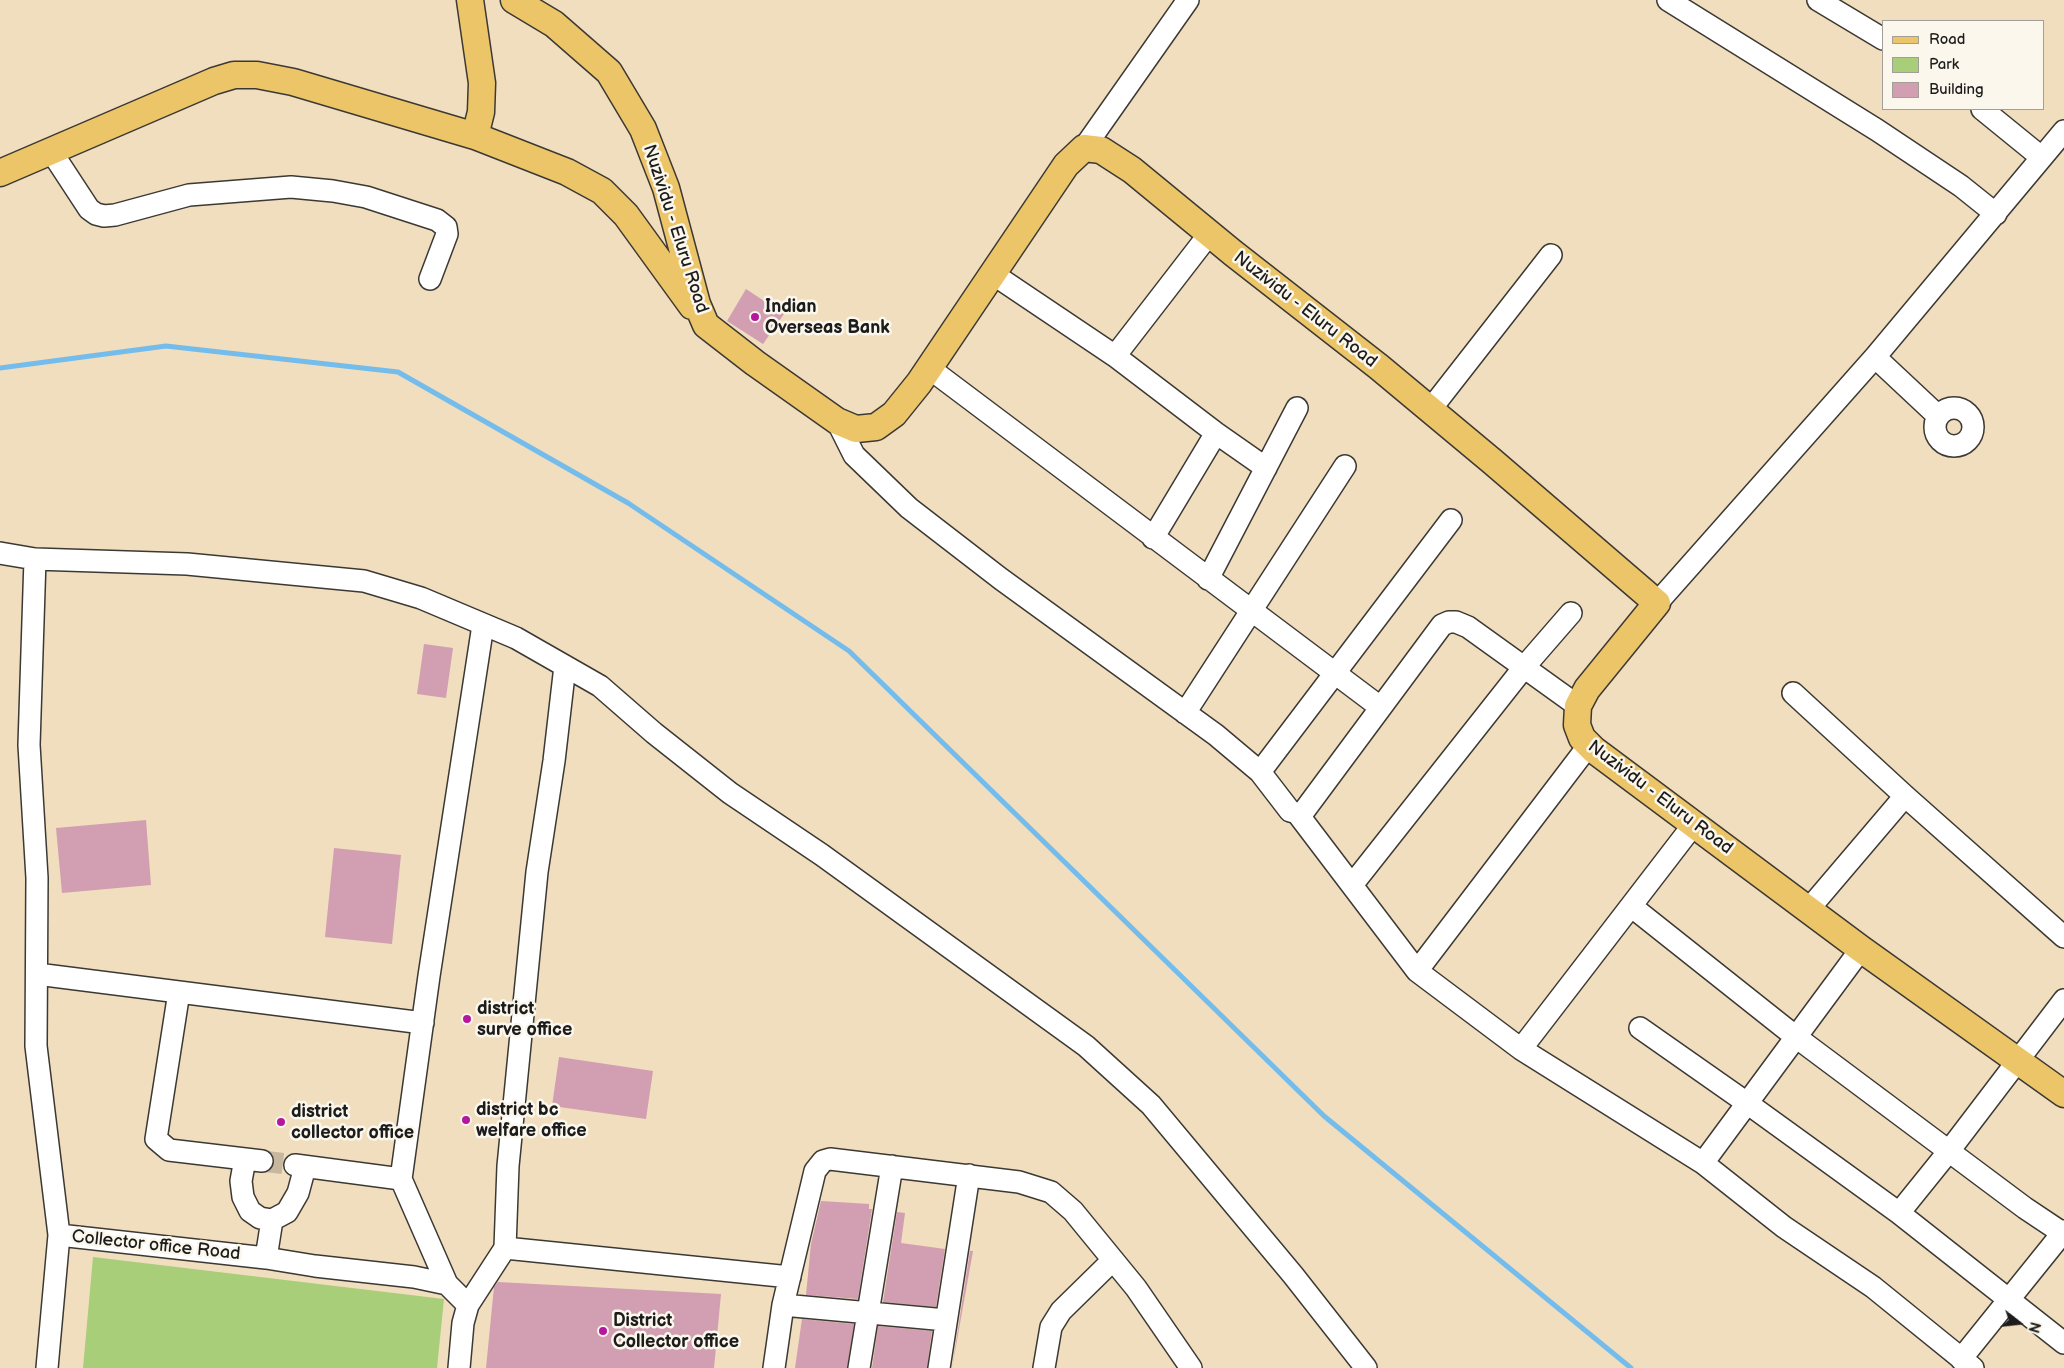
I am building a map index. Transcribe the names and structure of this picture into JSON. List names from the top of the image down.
{
  "streets": {
    "main road": ["Nuzividu - Eluru Road"],
    "street": ["Collector office Road"]
  },
  "places": [
    "Indian Overseas Bank",
    "district surve office",
    "district bc welfare office",
    "district collector office",
    "District Collector office"
  ],
  "legend": ["Road", "Park", "Building"],
  "north": "right"
}
